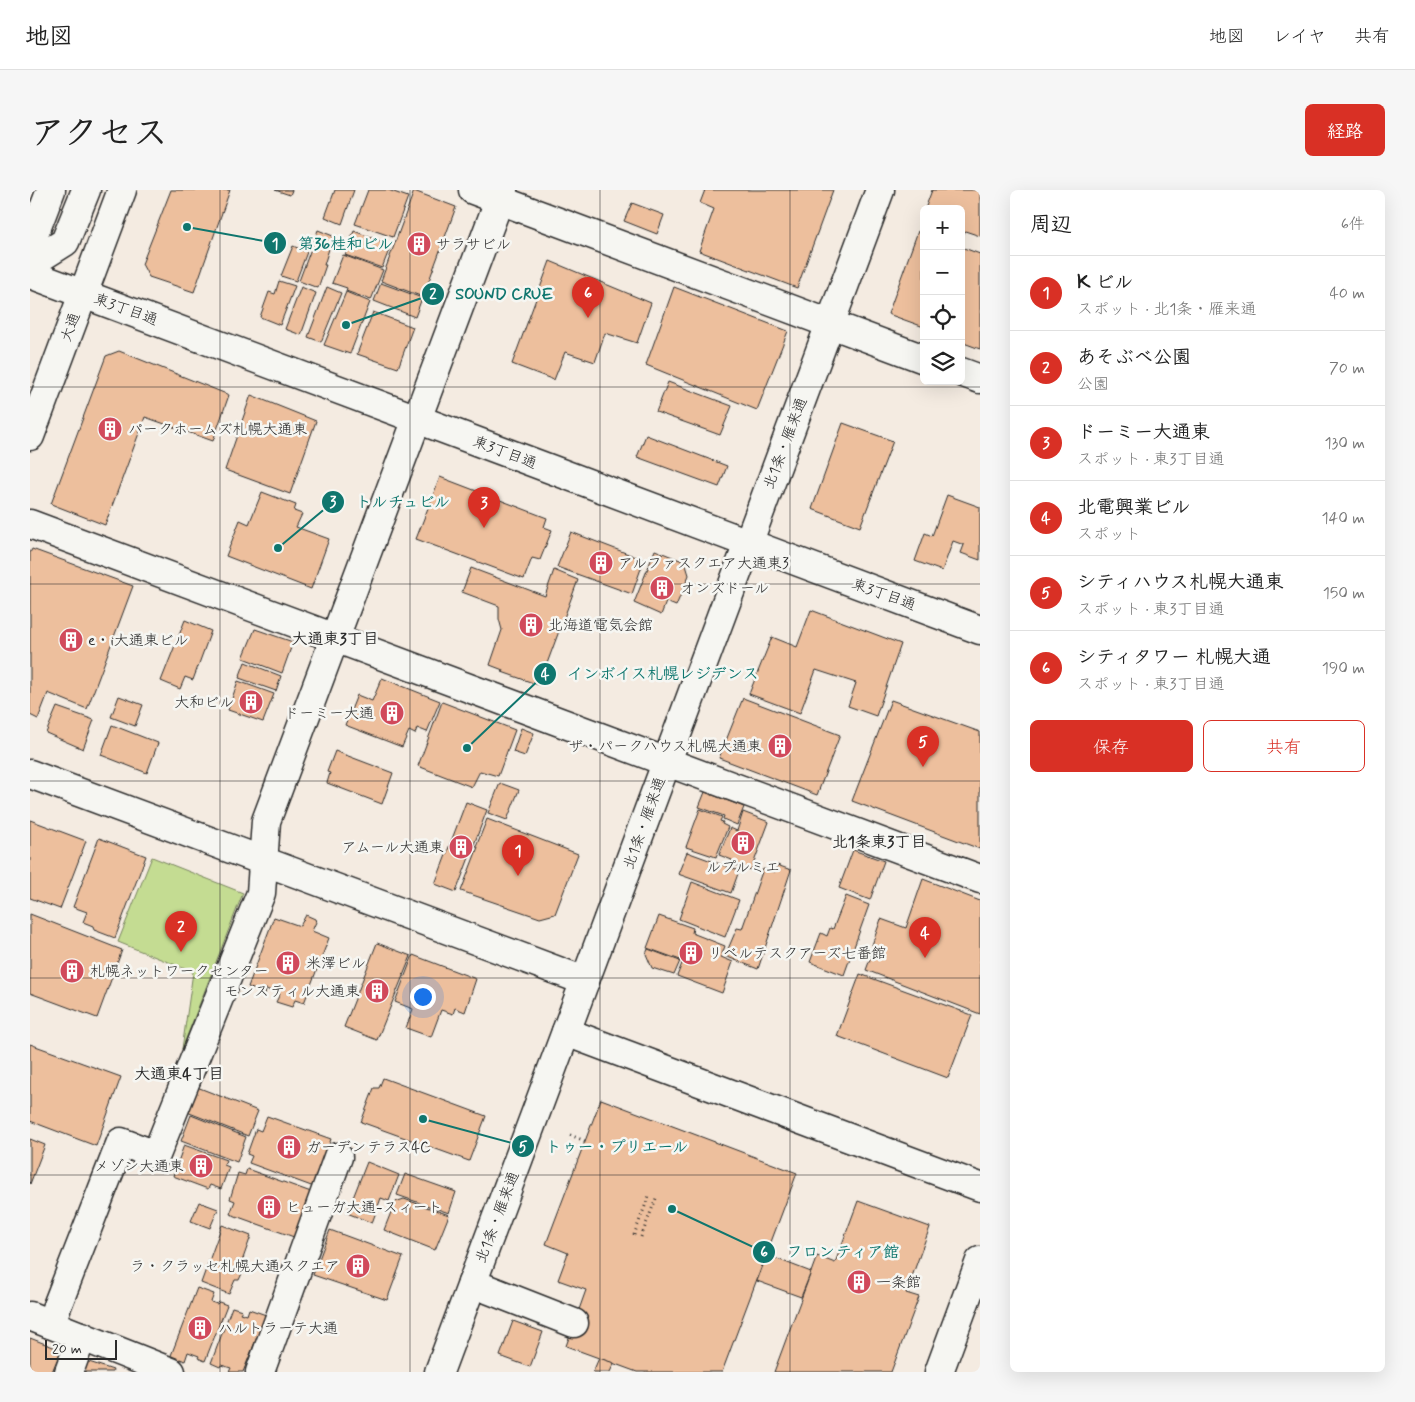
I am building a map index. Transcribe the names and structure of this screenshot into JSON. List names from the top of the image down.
{
  "streets": {
    "main road": ["東3丁目通", "大通", "北1条・雁来通"]
  },
  "crossings": [
    ["東3丁目通", "大通"],
    ["東3丁目通", "北1条・雁来通"]
  ],
  "districts": ["大通東3丁目", "北1条東3丁目", "大通東4丁目"],
  "places": {
    "other": [
      "第36桂和ビル",
      "SOUND CRUE",
      "トルチュビル",
      "インボイス札幌レジデンス",
      "トゥー・プリエール",
      "フロンティア館"
    ],
    "building": [
      "サラサビル",
      "パークホームズ札幌大通東",
      "アルファスクエア大通東3",
      "オンズドール",
      "北海道電気会館",
      "e・i大通東ビル",
      "大和ビル",
      "ドーミー大通",
      "ザ・パークハウス札幌大通東",
      "ルプルミエ",
      "アムール大通東",
      "リベルテスクアーズ七番館",
      "米澤ビル",
      "札幌ネットワークセンター",
      "モンスティル大通東",
      "ガーデンテラス4C",
      "メゾン大通東",
      "ヒューガ大通-スィート",
      "ラ・クラッセ札幌大通スクエア",
      "一条館",
      "ハルトラーテ大通"
    ]
  },
  "scale_bar": "20 m",
  "page": {
    "header": "地図",
    "nav": ["地図", "レイヤ", "共有"],
    "title": "アクセス",
    "buttons": [
      "経路",
      ["保存", "共有"]
    ],
    "heading": ["周辺", "6件"],
    "map_buttons": ["+", "−"],
    "list": [
      {
        "mark": "1",
        "name": "K ビル",
        "note": "スポット · 北1条・雁来通",
        "value": "40 m"
      },
      {
        "mark": "2",
        "name": "あそぶべ公園",
        "note": "公園",
        "value": "70 m"
      },
      {
        "mark": "3",
        "name": "ドーミー大通東",
        "note": "スポット · 東3丁目通",
        "value": "130 m"
      },
      {
        "mark": "4",
        "name": "北電興業ビル",
        "note": "スポット",
        "value": "140 m"
      },
      {
        "mark": "5",
        "name": "シティハウス札幌大通東",
        "note": "スポット · 東3丁目通",
        "value": "150 m"
      },
      {
        "mark": "6",
        "name": "シティタワー 札幌大通",
        "note": "スポット · 東3丁目通",
        "value": "190 m"
      }
    ],
    "pins": [
      "6",
      "3",
      "5",
      "1",
      "2",
      "4"
    ],
    "scale": "20 m"
  }
}
